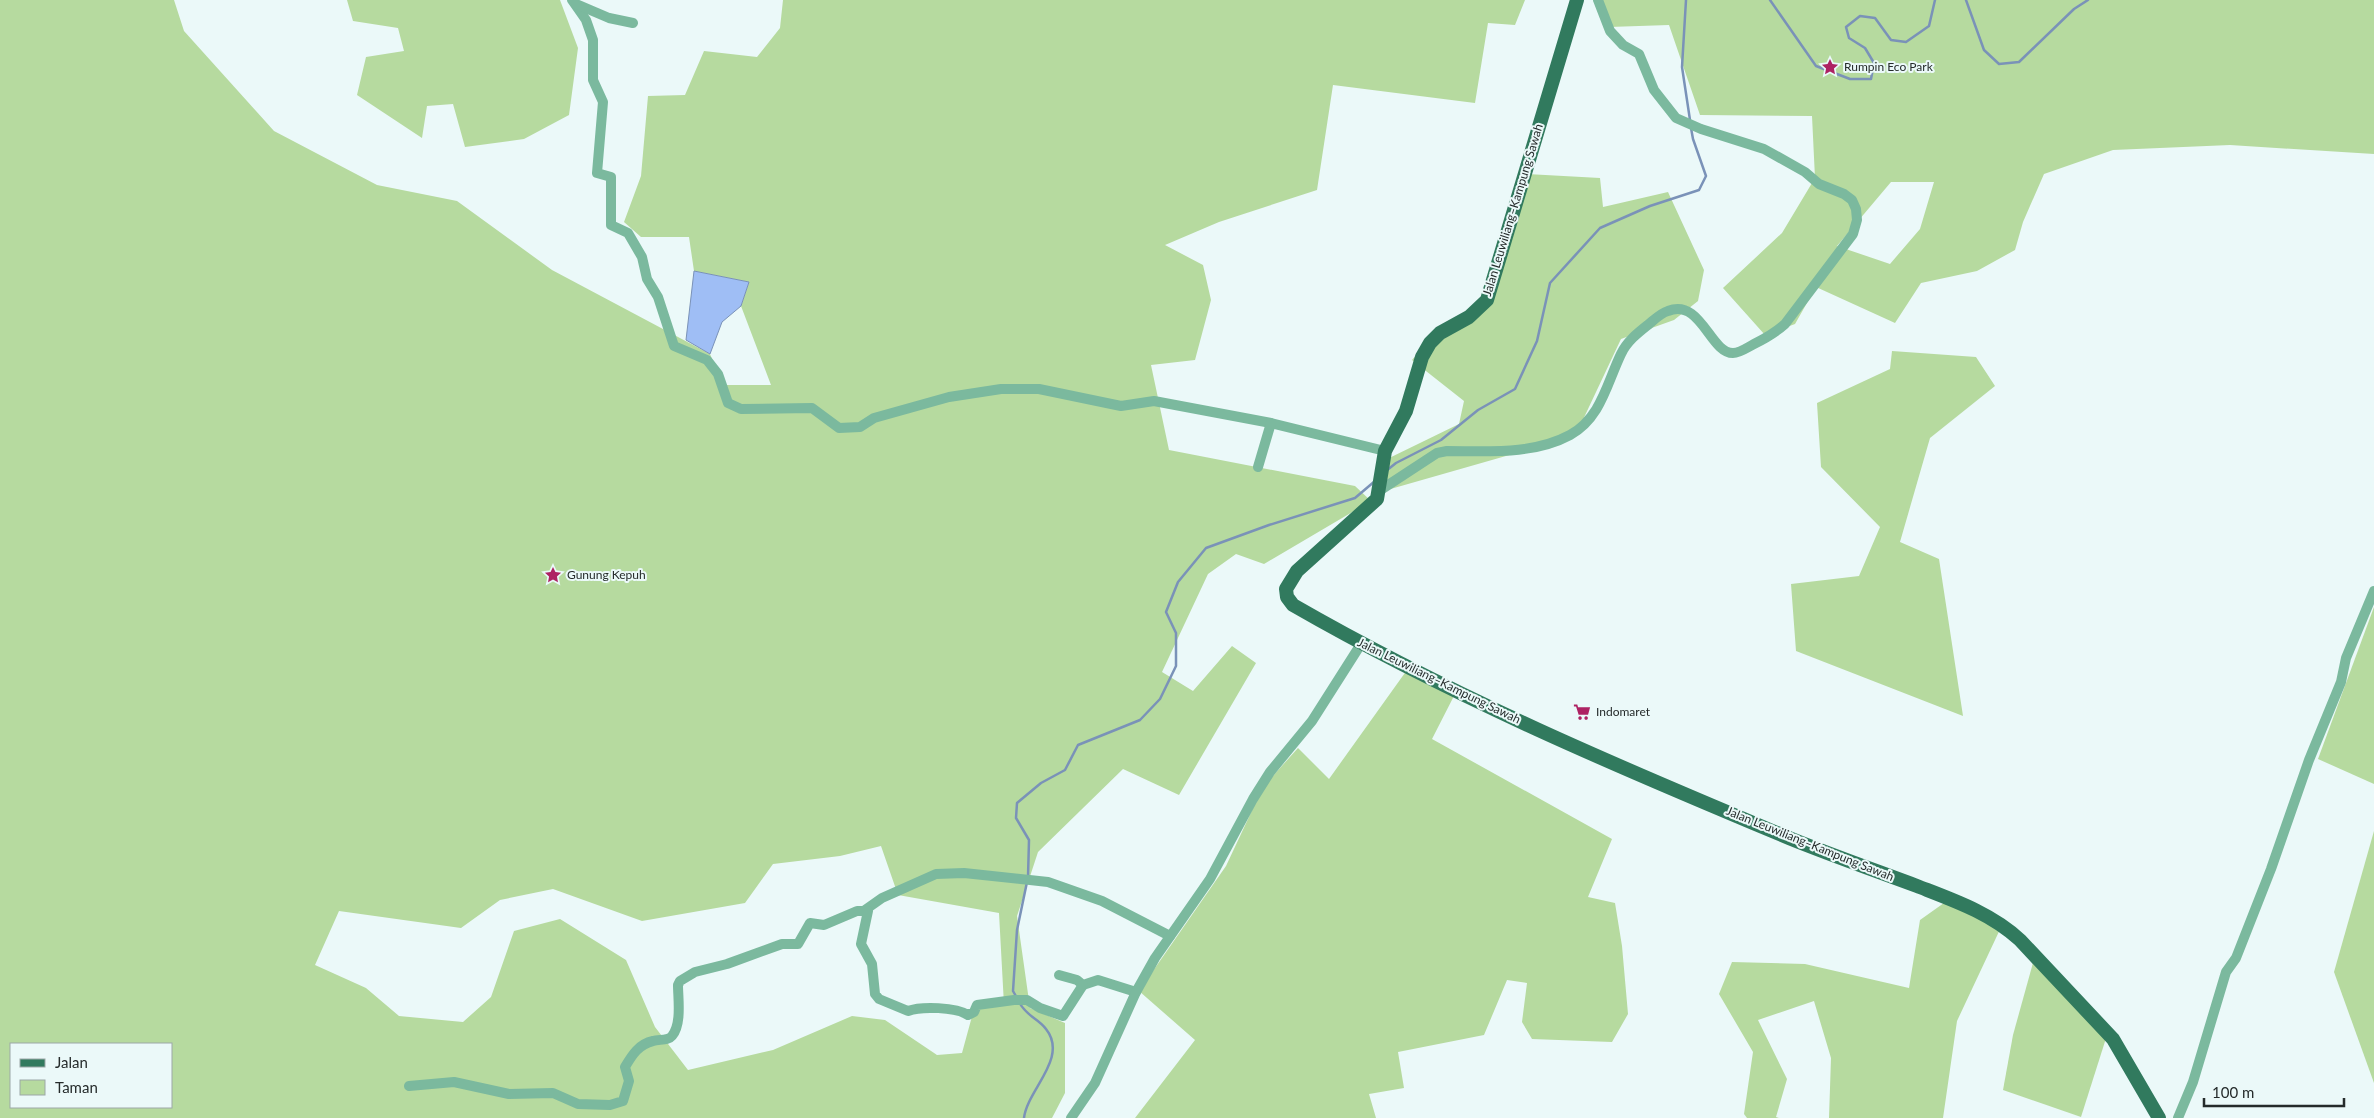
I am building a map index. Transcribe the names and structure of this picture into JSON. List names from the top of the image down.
{
  "streets": {
    "main road": ["Jalan Leuwiliang–Kampung Sawah"]
  },
  "places": {
    "place": ["Rumpin Eco Park", "Gunung Kepuh"],
    "supermarket": ["Indomaret"]
  },
  "legend": ["Jalan", "Taman"],
  "scale_bar": "100 m"
}
